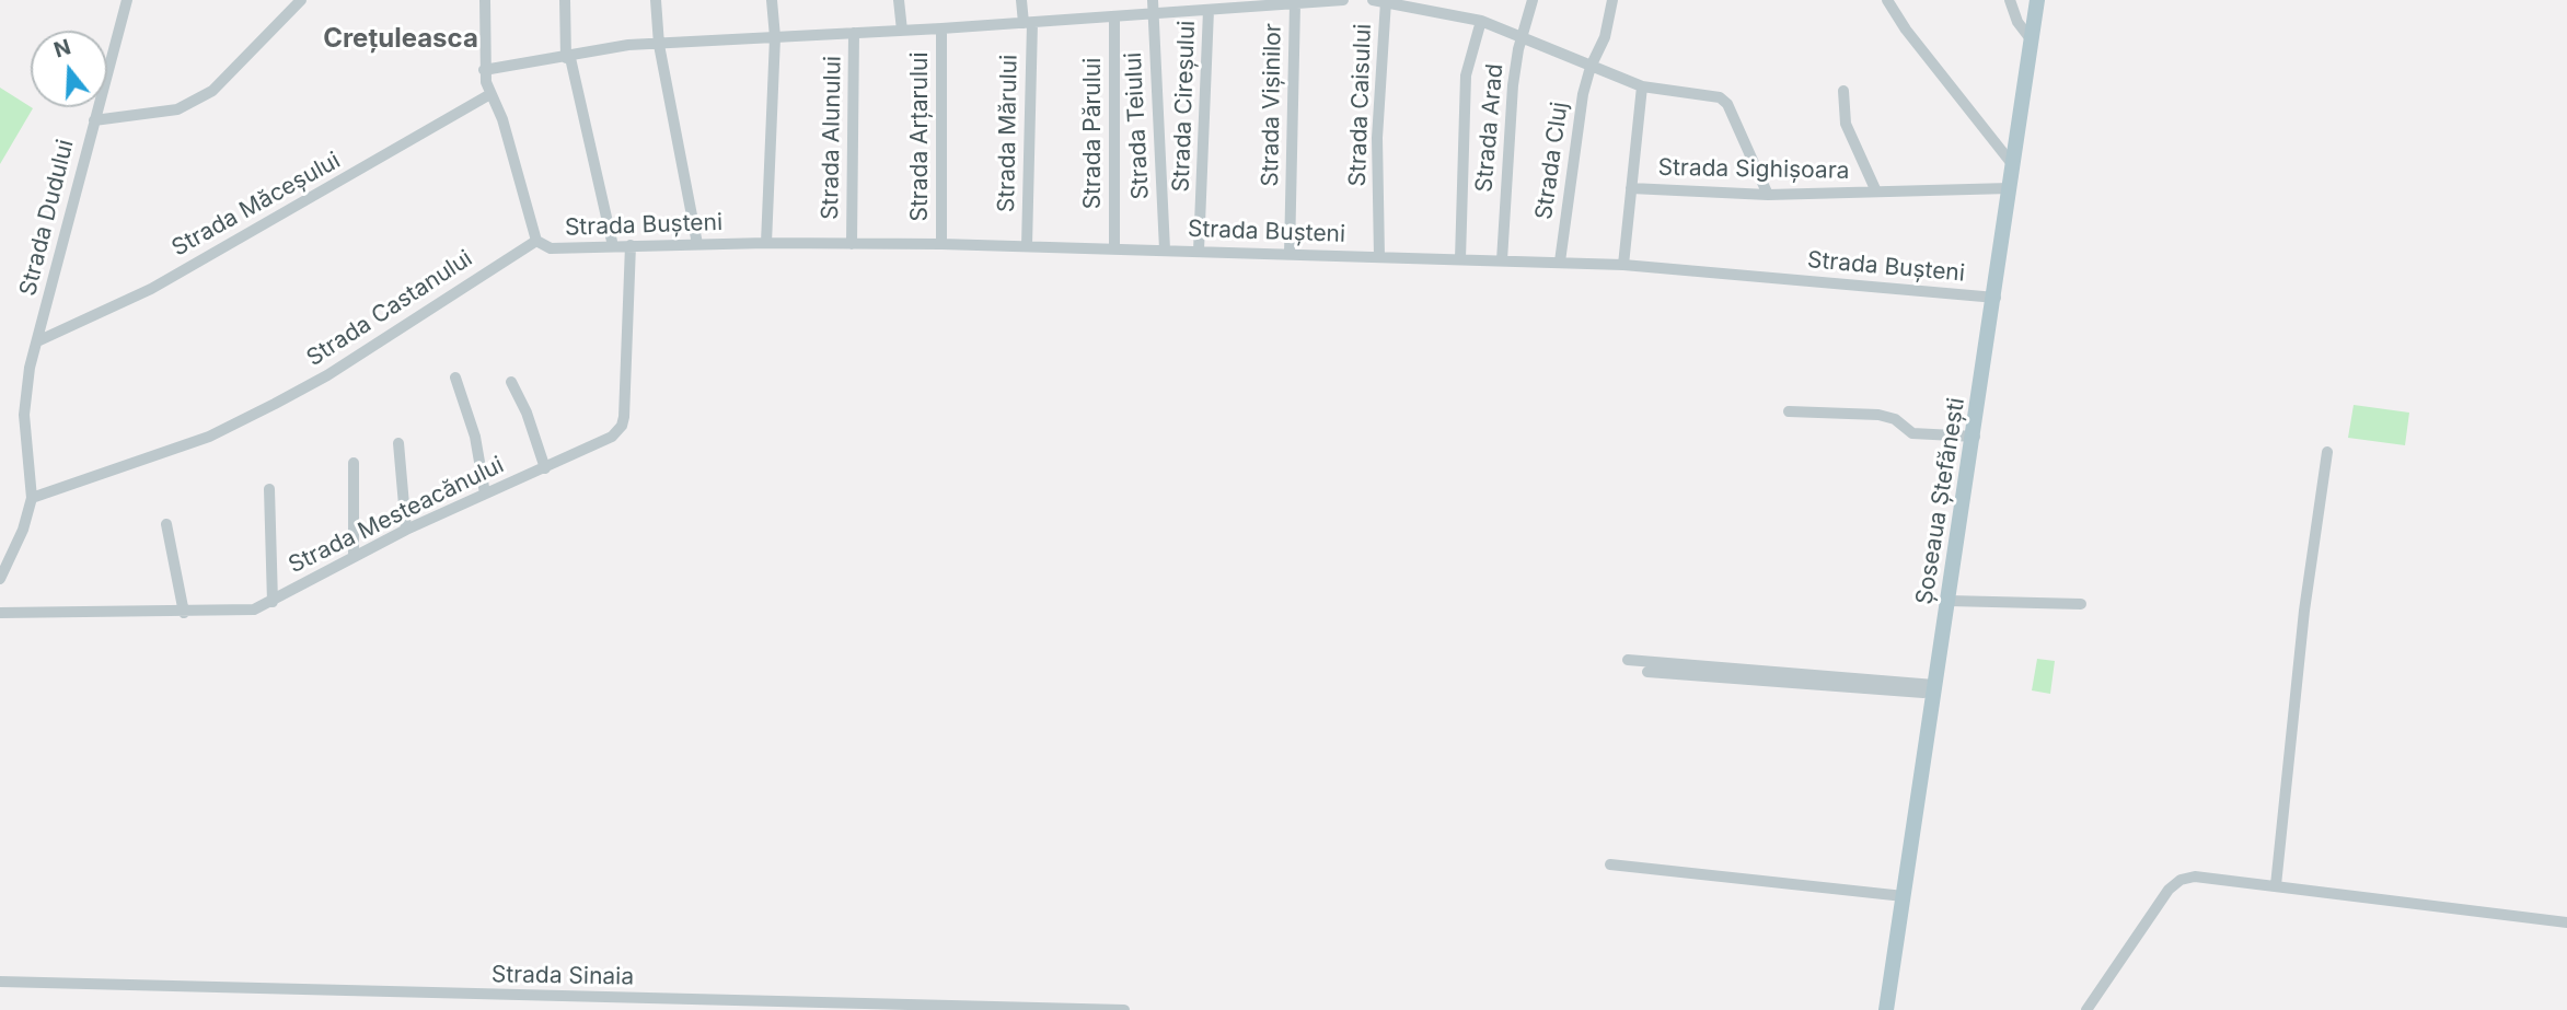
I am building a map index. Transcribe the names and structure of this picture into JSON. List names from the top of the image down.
{
  "streets": {
    "main road": ["Șoseaua Ștefănești"],
    "street": [
      "Strada Vișinilor",
      "Strada Caisului",
      "Strada Cireșului",
      "Strada Teiului",
      "Strada Arad",
      "Strada Mărului",
      "Strada Părului",
      "Strada Arțarului",
      "Strada Alunului",
      "Strada Cluj",
      "Strada Sighișoara",
      "Strada Măceșului",
      "Strada Dudului",
      "Strada Bușteni",
      "Strada Castanului",
      "Strada Mesteacănului",
      "Strada Sinaia"
    ]
  },
  "crossings": [
    ["Strada Vișinilor", "Strada Bușteni"],
    ["Strada Caisului", "Strada Bușteni"],
    ["Strada Cireșului", "Strada Bușteni"],
    ["Strada Teiului", "Strada Bușteni"],
    ["Strada Arad", "Strada Bușteni"],
    ["Strada Mărului", "Strada Bușteni"],
    ["Strada Părului", "Strada Bușteni"],
    ["Strada Arțarului", "Strada Bușteni"],
    ["Strada Alunului", "Strada Bușteni"],
    ["Strada Cluj", "Strada Bușteni"],
    ["Strada Sighișoara", "Strada Bușteni"],
    ["Strada Sighișoara", "Șoseaua Ștefănești"],
    ["Strada Măceșului", "Strada Dudului"],
    ["Strada Dudului", "Strada Castanului"],
    ["Strada Bușteni", "Strada Castanului"],
    ["Strada Bușteni", "Șoseaua Ștefănești"],
    ["Strada Bușteni", "Strada Mesteacănului"]
  ],
  "districts": ["Crețuleasca"],
  "north": "top"
}
